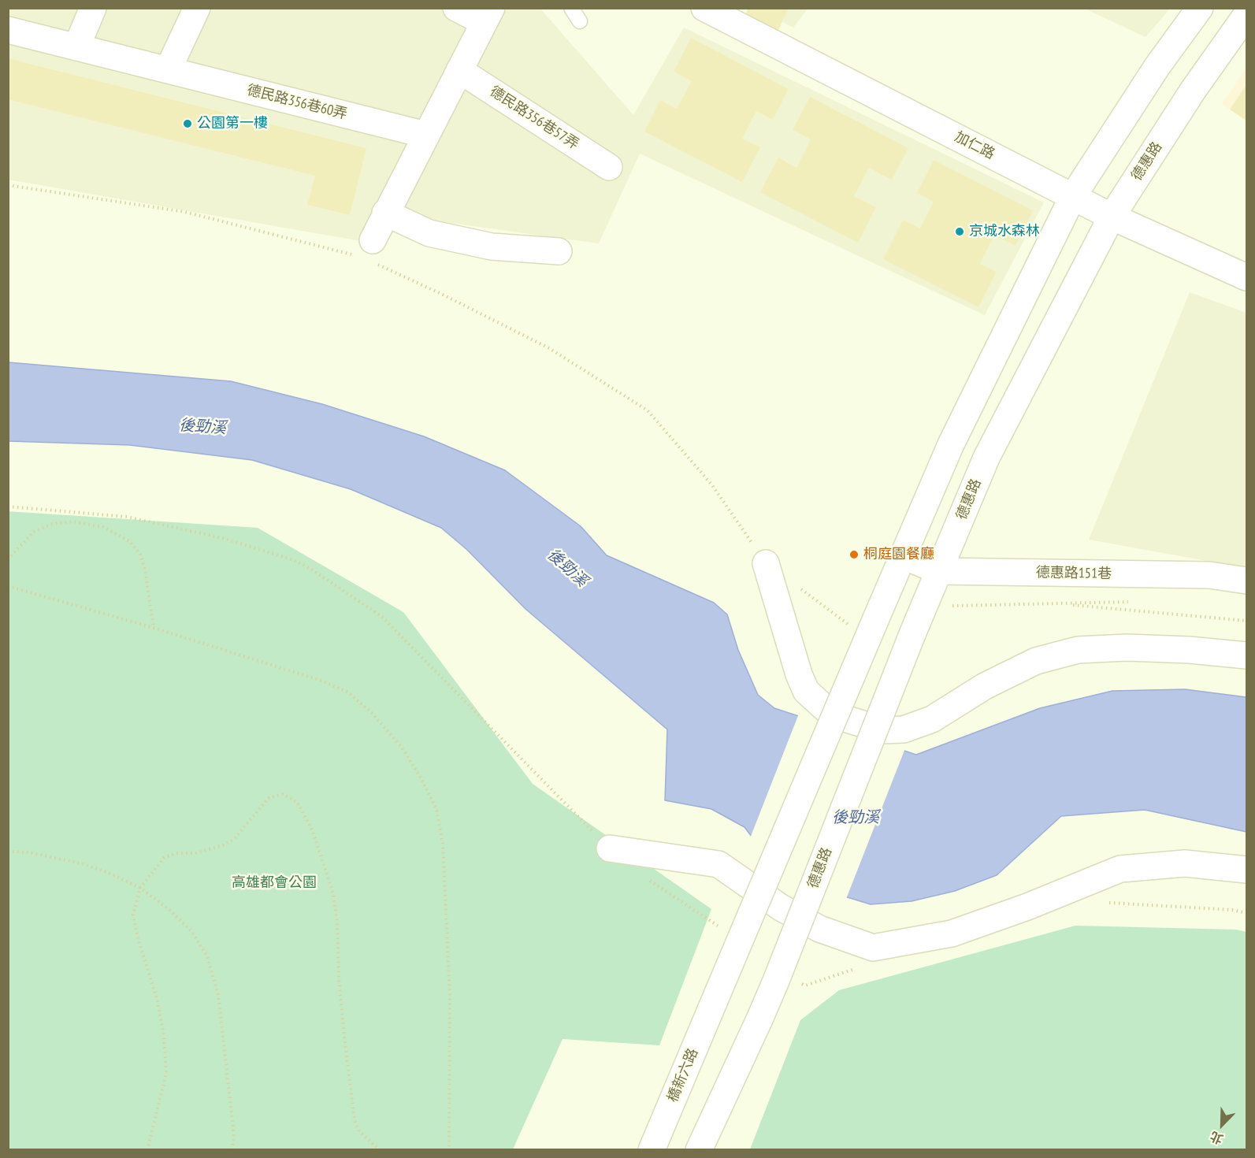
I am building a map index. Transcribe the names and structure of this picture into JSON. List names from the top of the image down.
{
  "streets": {
    "street": [
      "德民路356巷60弄",
      "德民路356巷57弄",
      "加仁路",
      "德惠路",
      "德惠路151巷",
      "橋新六路"
    ]
  },
  "crossings": [
    ["加仁路", "德惠路"],
    ["德惠路", "德惠路151巷"],
    ["德惠路151巷", "橋新六路"]
  ],
  "water": ["後勁溪"],
  "parks": ["高雄都會公園"],
  "places": ["公園第一樓", "京城水森林", "桐庭園餐廳"],
  "north": "bottom left"
}
